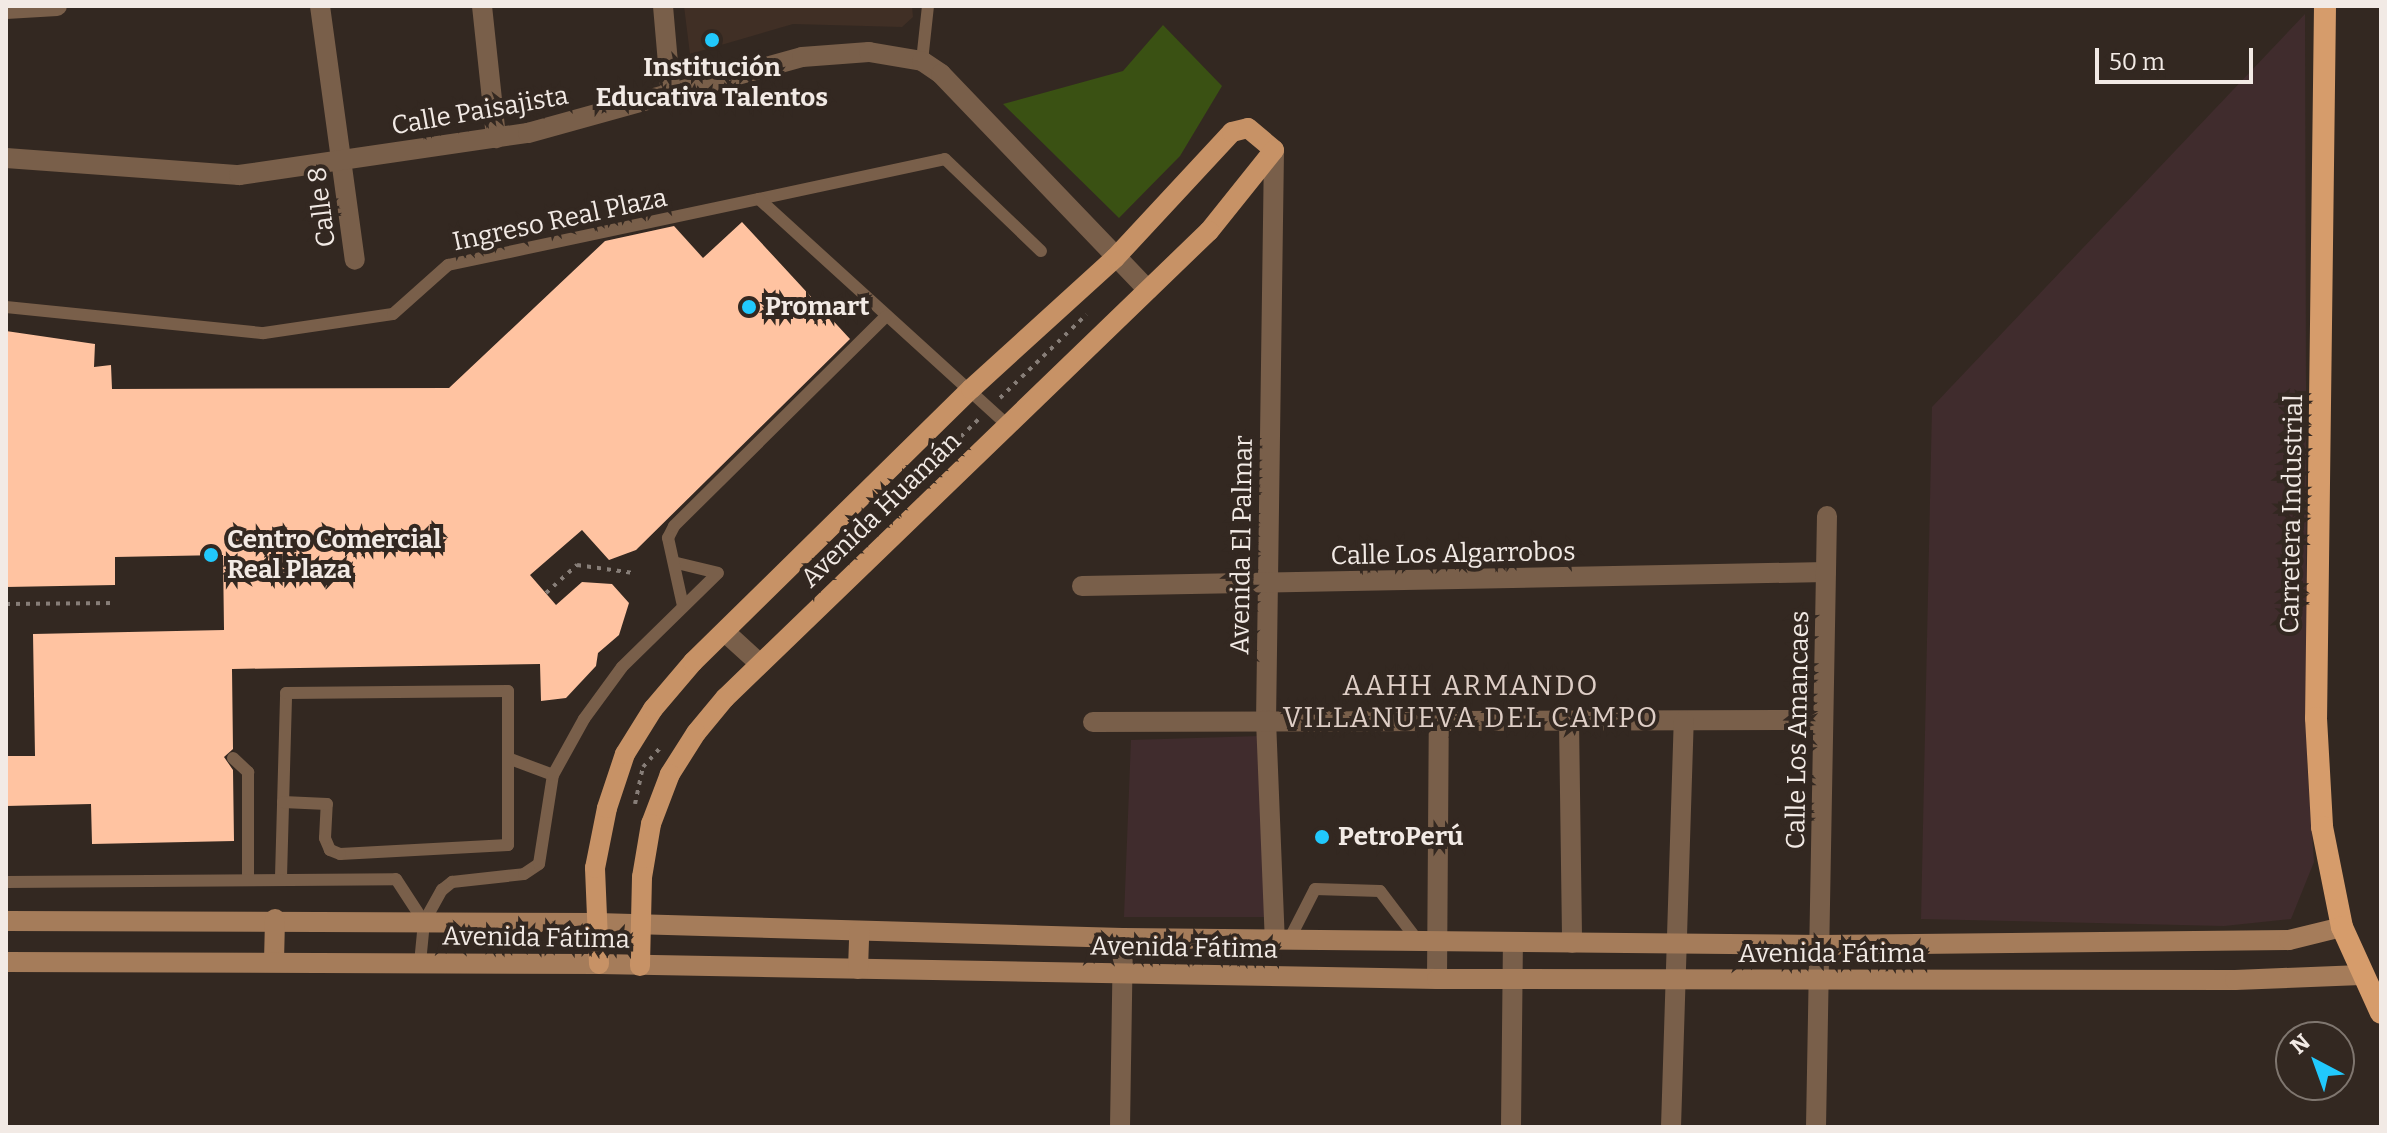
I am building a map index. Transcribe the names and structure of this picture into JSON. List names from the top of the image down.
{
  "streets": {
    "highway": ["Carretera Industrial"],
    "main road": ["Avenida Huamán", "Avenida Fátima"],
    "street": [
      "Calle Paisajista",
      "Calle 8",
      "Avenida El Palmar",
      "Calle Los Algarrobos",
      "Calle Los Amancaes"
    ],
    "lane": ["Ingreso Real Plaza"]
  },
  "crossings": [
    ["Calle Paisajista", "Calle 8"],
    ["Avenida Huamán", "Avenida El Palmar"],
    ["Avenida Huamán", "Avenida Fátima"],
    ["Carretera Industrial", "Avenida Fátima"],
    ["Avenida El Palmar", "Calle Los Algarrobos"],
    ["Avenida El Palmar", "Avenida Fátima"],
    ["Calle Los Algarrobos", "Calle Los Amancaes"],
    ["Calle Los Amancaes", "Avenida Fátima"]
  ],
  "districts": ["AAHH ARMANDO VILLANUEVA DEL CAMPO"],
  "places": [
    "Institución Educativa Talentos",
    "Promart",
    "Centro Comercial Real Plaza",
    "PetroPerú"
  ],
  "scale_bar": "50 m",
  "north": "top left"
}
